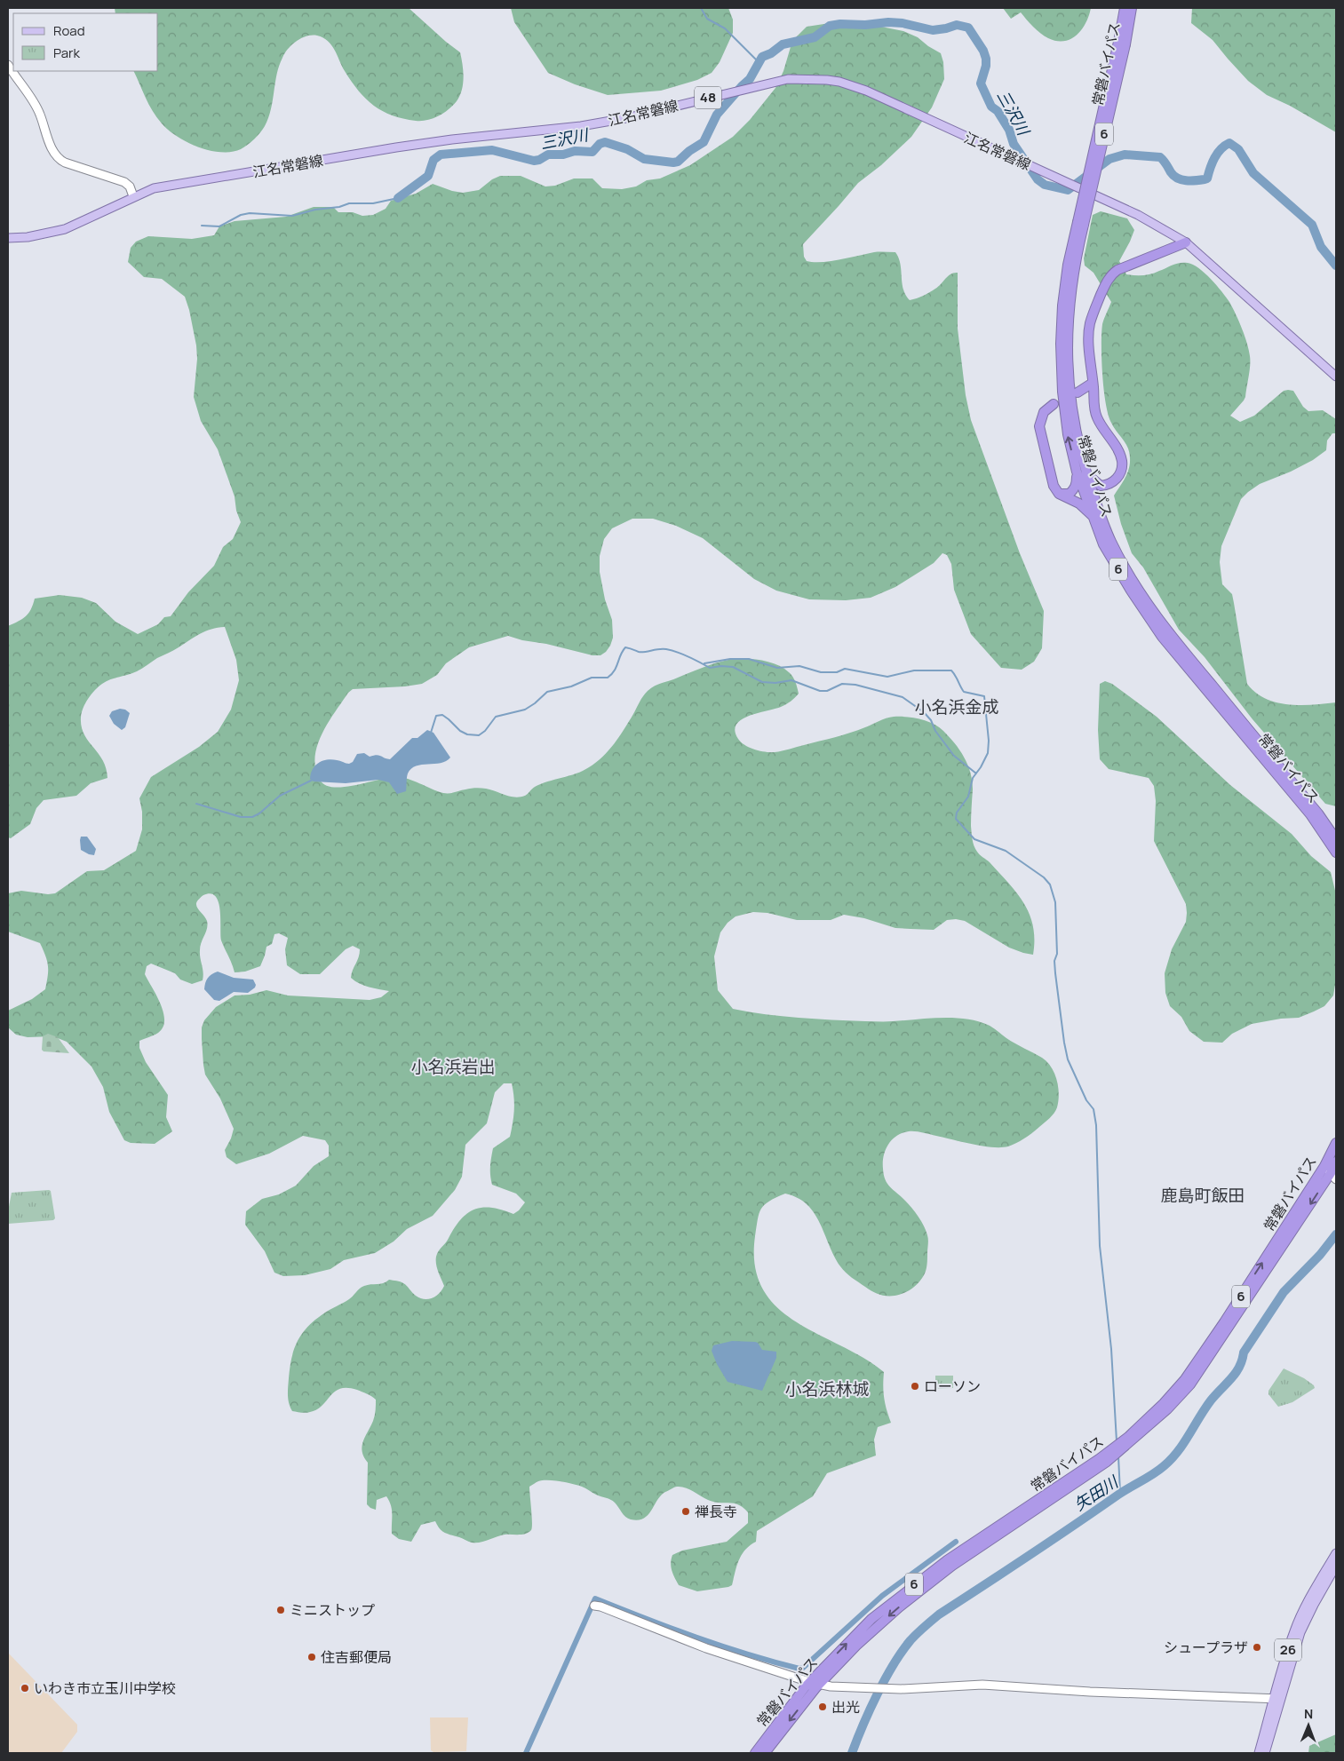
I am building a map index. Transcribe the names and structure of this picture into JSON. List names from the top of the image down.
{
  "streets": {
    "highway": ["常磐バイパス", "6"],
    "main road": ["48", "江名常磐線", "26"]
  },
  "districts": [
    "小名浜金成",
    "小名浜岩出",
    "鹿島町飯田",
    "小名浜林城"
  ],
  "water": ["三沢川", "矢田川"],
  "places": [
    "ローソン",
    "禅長寺",
    "ミニストップ",
    "シュープラザ",
    "住吉郵便局",
    "いわき市立玉川中学校",
    "出光"
  ],
  "legend": ["Road", "Park"],
  "north": "top"
}
